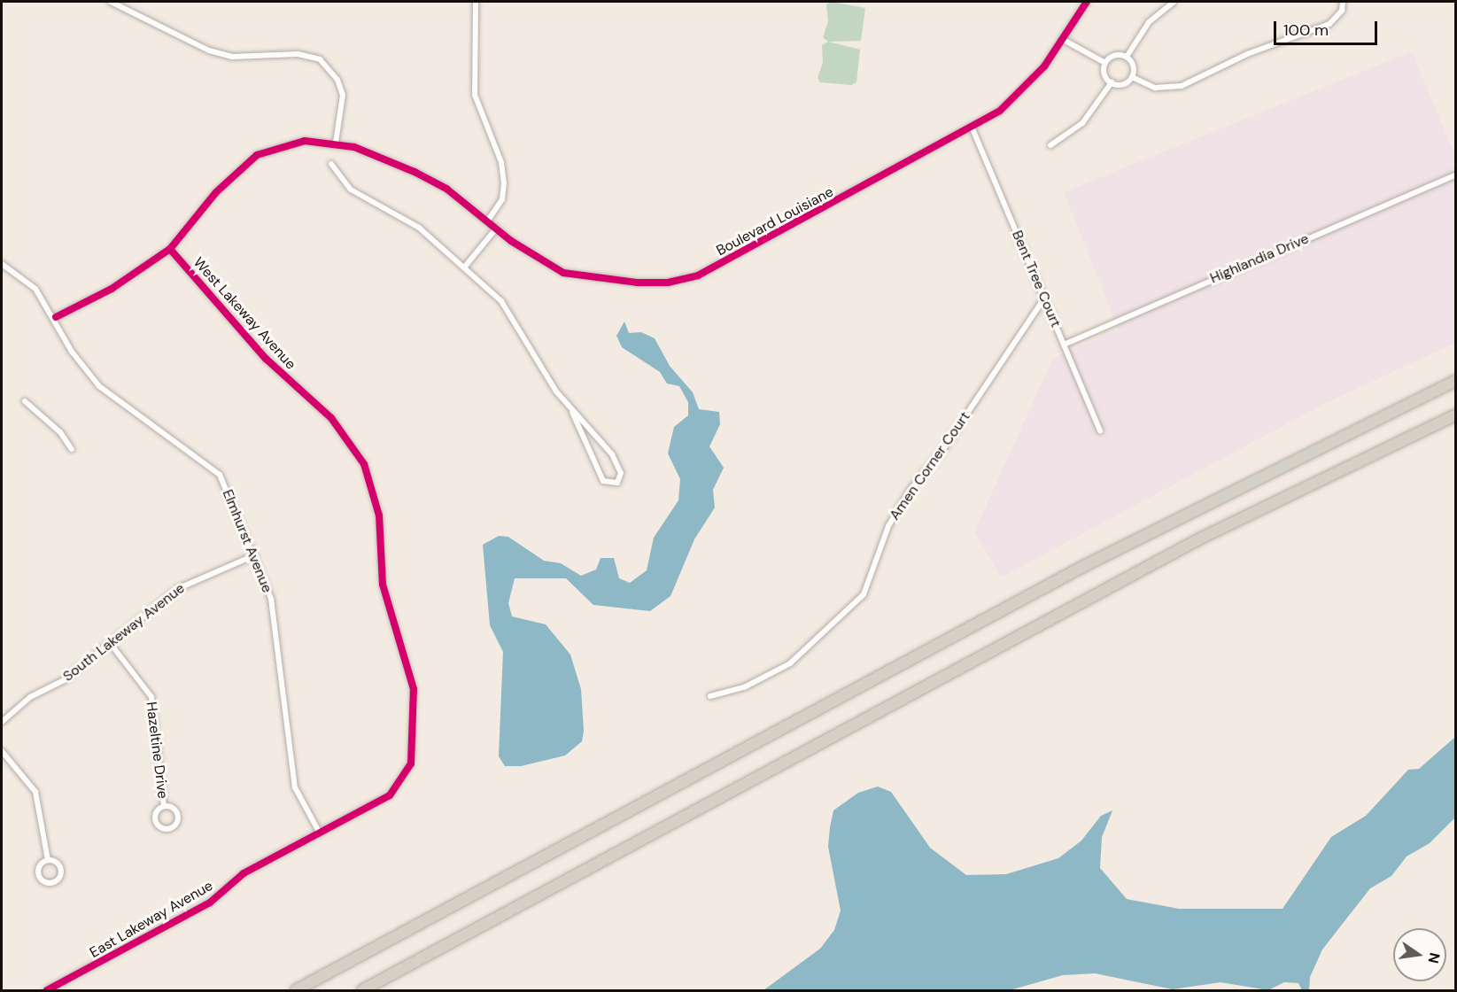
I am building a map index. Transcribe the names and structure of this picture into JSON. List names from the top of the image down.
{
  "streets": {
    "street": [
      "Boulevard Louisiane",
      "Highlandia Drive",
      "Bent Tree Court",
      "West Lakeway Avenue",
      "Amen Corner Court",
      "Elmhurst Avenue",
      "South Lakeway Avenue",
      "Hazeltine Drive",
      "East Lakeway Avenue"
    ]
  },
  "crossings": [
    ["Boulevard Louisiane", "Bent Tree Court"],
    ["Boulevard Louisiane", "West Lakeway Avenue"],
    ["Boulevard Louisiane", "Elmhurst Avenue"],
    ["Highlandia Drive", "Bent Tree Court"],
    ["Bent Tree Court", "Amen Corner Court"],
    ["West Lakeway Avenue", "East Lakeway Avenue"],
    ["Elmhurst Avenue", "South Lakeway Avenue"],
    ["Elmhurst Avenue", "East Lakeway Avenue"],
    ["South Lakeway Avenue", "Hazeltine Drive"]
  ],
  "scale_bar": "100 m",
  "north": "right"
}
